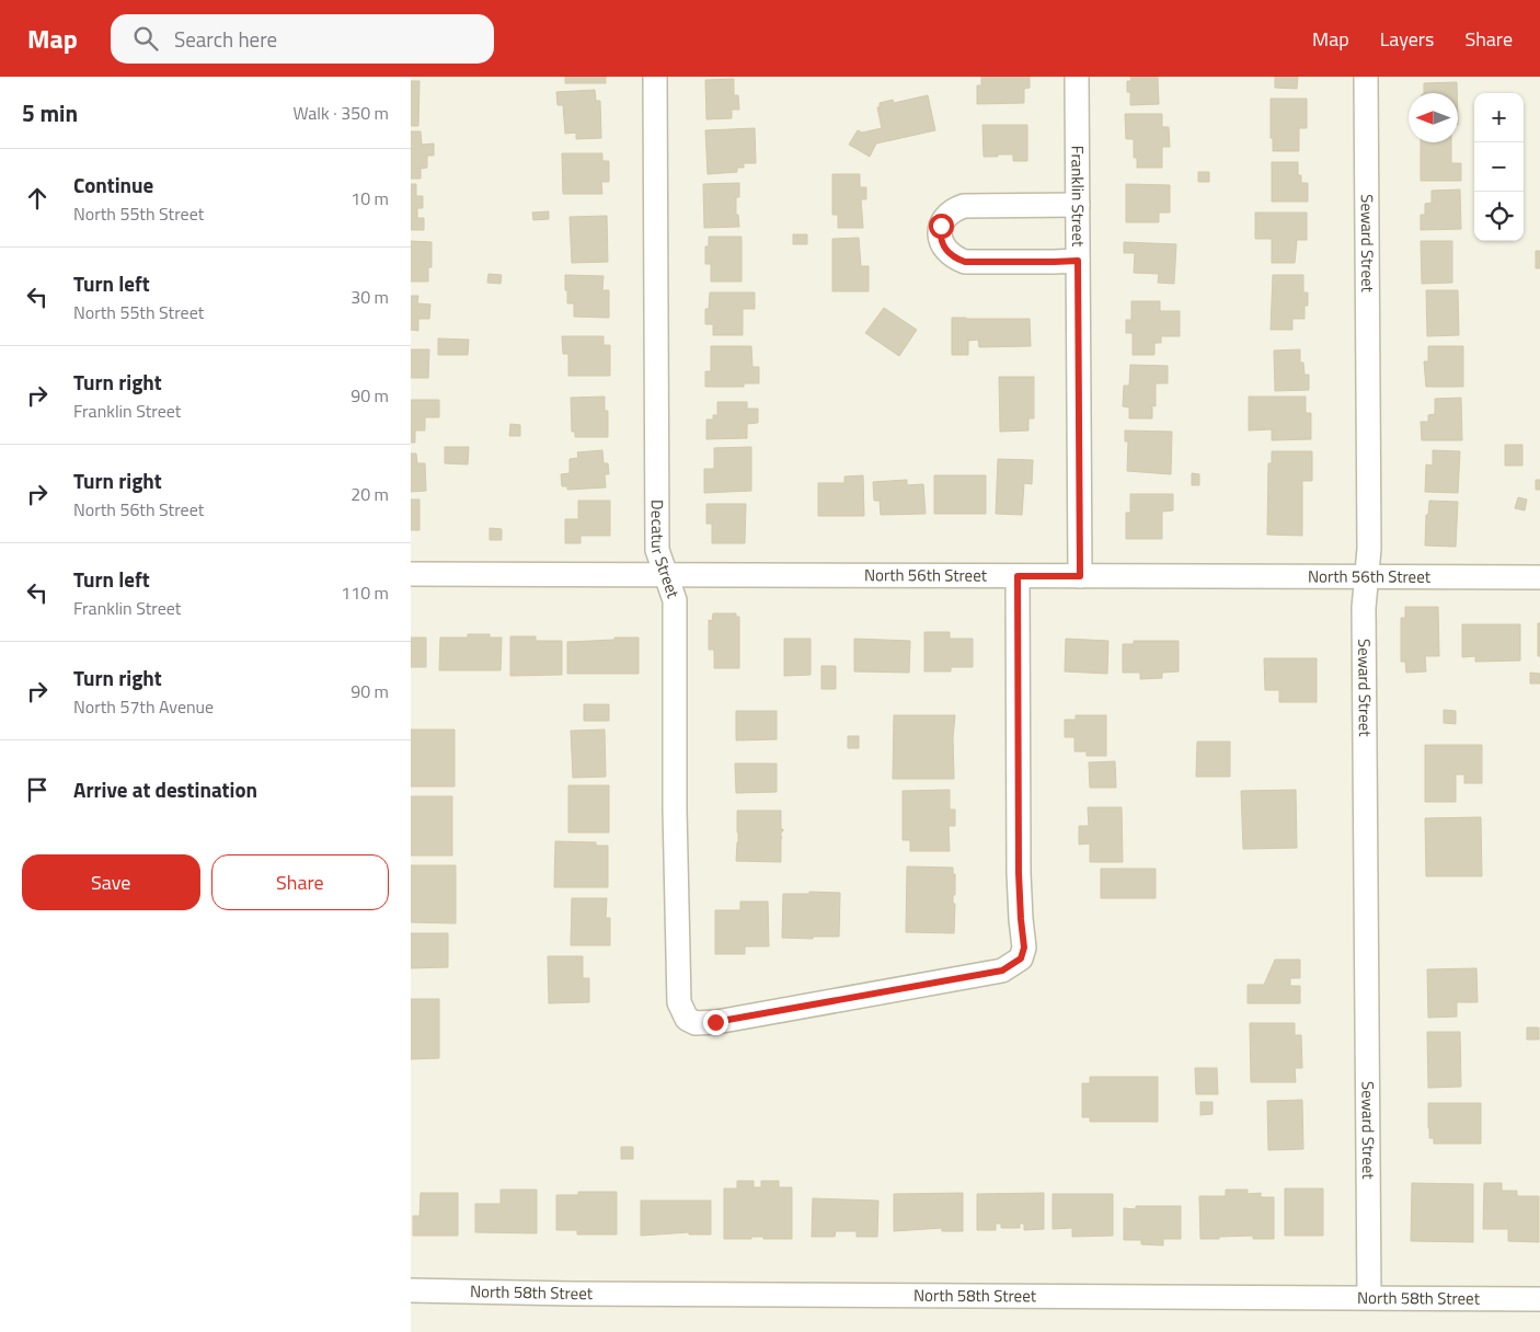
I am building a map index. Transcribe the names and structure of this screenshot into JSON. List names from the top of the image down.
{
  "streets": {
    "street": [
      "Franklin Street",
      "Seward Street",
      "Decatur Street",
      "North 56th Street",
      "North 58th Street"
    ]
  },
  "crossings": [
    ["Franklin Street", "North 56th Street"],
    ["Seward Street", "North 56th Street"],
    ["Seward Street", "North 58th Street"],
    ["Decatur Street", "North 56th Street"]
  ],
  "north": "left",
  "page": {
    "header": "Map",
    "search": "Search here",
    "nav": ["Map", "Layers", "Share"],
    "heading": ["5 min", "Walk · 350 m"],
    "map_buttons": ["+", "−"],
    "list": [
      ["Continue", "North 55th Street", "10 m"],
      ["Turn left", "North 55th Street", "30 m"],
      ["Turn right", "Franklin Street", "90 m"],
      ["Turn right", "North 56th Street", "20 m"],
      ["Turn left", "Franklin Street", "110 m"],
      ["Turn right", "North 57th Avenue", "90 m"],
      "Arrive at destination"
    ],
    "buttons": ["Save", "Share"]
  }
}
